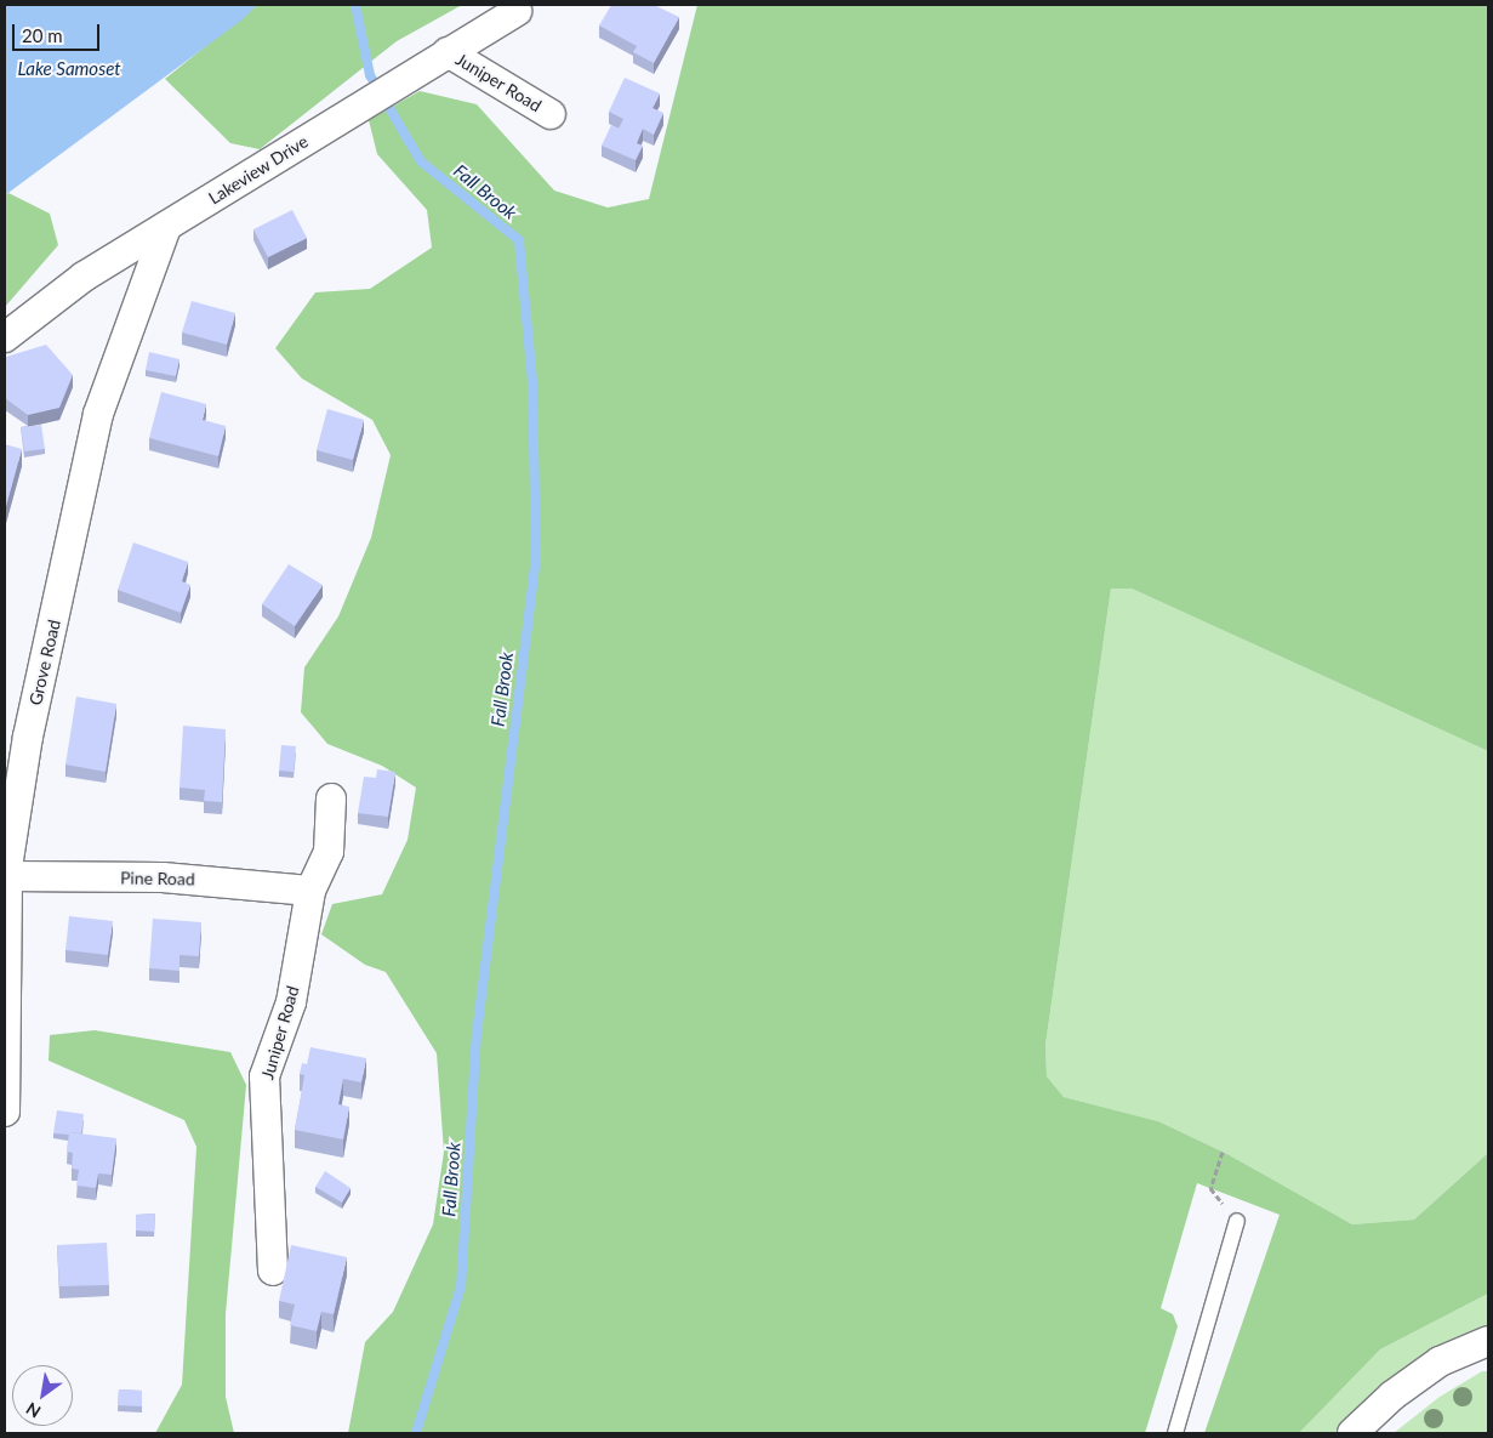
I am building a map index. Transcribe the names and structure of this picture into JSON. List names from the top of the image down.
{
  "streets": {
    "street": [
      "Juniper Road",
      "Lakeview Drive",
      "Grove Road",
      "Pine Road"
    ]
  },
  "crossings": [
    ["Juniper Road", "Lakeview Drive"],
    ["Juniper Road", "Pine Road"],
    ["Lakeview Drive", "Grove Road"],
    ["Grove Road", "Pine Road"]
  ],
  "water": ["Lake Samoset", "Fall Brook"],
  "scale_bar": "20 m",
  "north": "bottom left"
}
